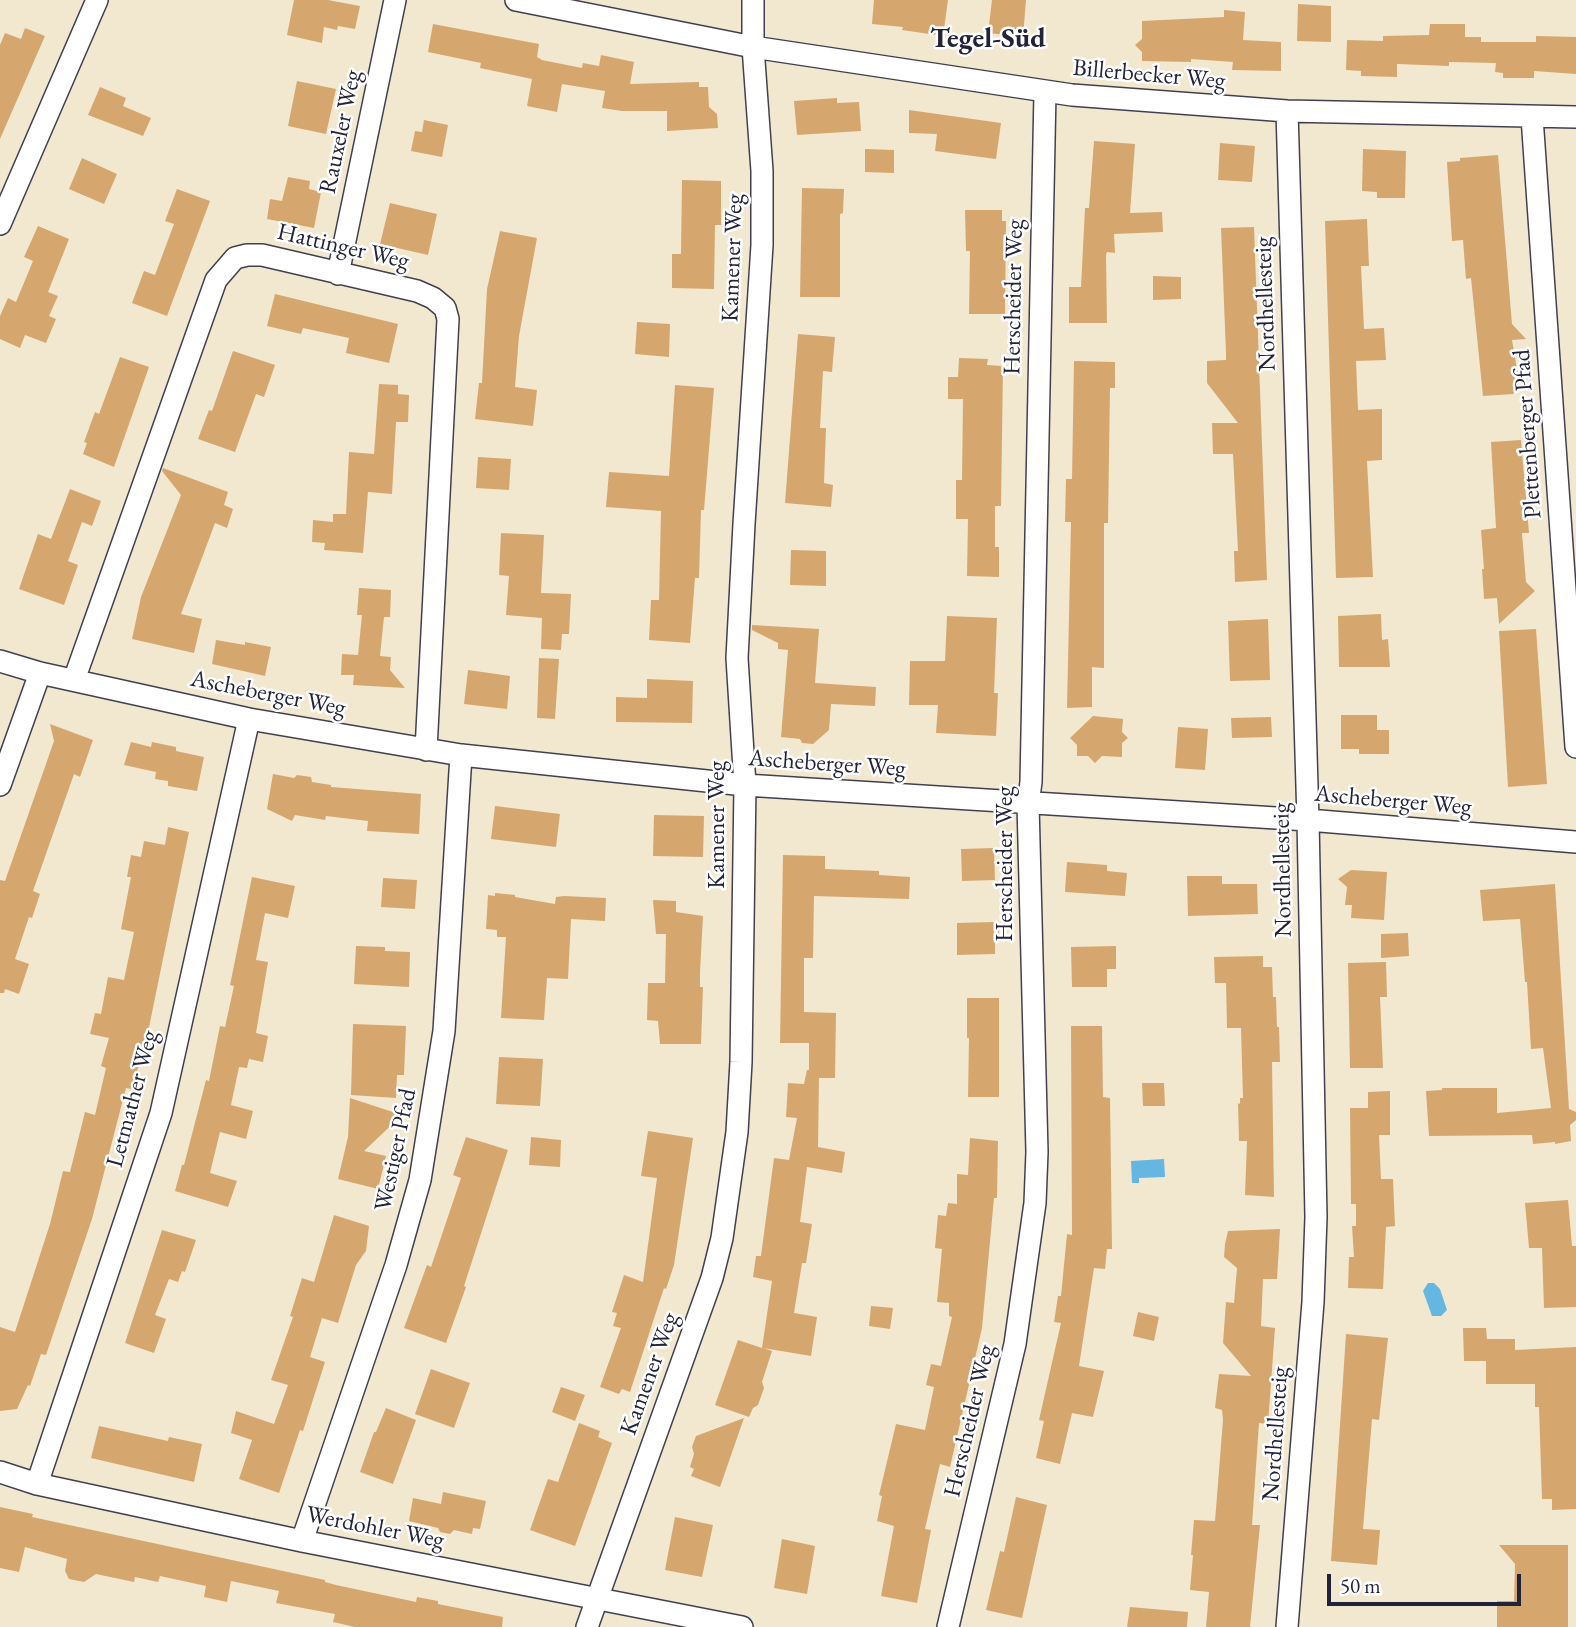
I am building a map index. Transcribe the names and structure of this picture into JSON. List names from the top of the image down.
{
  "streets": {
    "street": [
      "Billerbecker Weg",
      "Rauxeler Weg",
      "Hattinger Weg",
      "Kamener Weg",
      "Herscheider Weg",
      "Nordhellesteig",
      "Plettenberger Pfad",
      "Ascheberger Weg",
      "Letmather Weg",
      "Westiger Pfad",
      "Werdohler Weg"
    ]
  },
  "crossings": [
    ["Billerbecker Weg", "Kamener Weg"],
    ["Billerbecker Weg", "Herscheider Weg"],
    ["Billerbecker Weg", "Nordhellesteig"],
    ["Billerbecker Weg", "Plettenberger Pfad"],
    ["Rauxeler Weg", "Hattinger Weg"],
    ["Hattinger Weg", "Ascheberger Weg"],
    ["Kamener Weg", "Ascheberger Weg"],
    ["Kamener Weg", "Werdohler Weg"],
    ["Herscheider Weg", "Ascheberger Weg"],
    ["Nordhellesteig", "Ascheberger Weg"],
    ["Ascheberger Weg", "Letmather Weg"],
    ["Ascheberger Weg", "Westiger Pfad"],
    ["Letmather Weg", "Werdohler Weg"],
    ["Westiger Pfad", "Werdohler Weg"]
  ],
  "districts": ["Tegel-Süd"],
  "scale_bar": "50 m"
}
